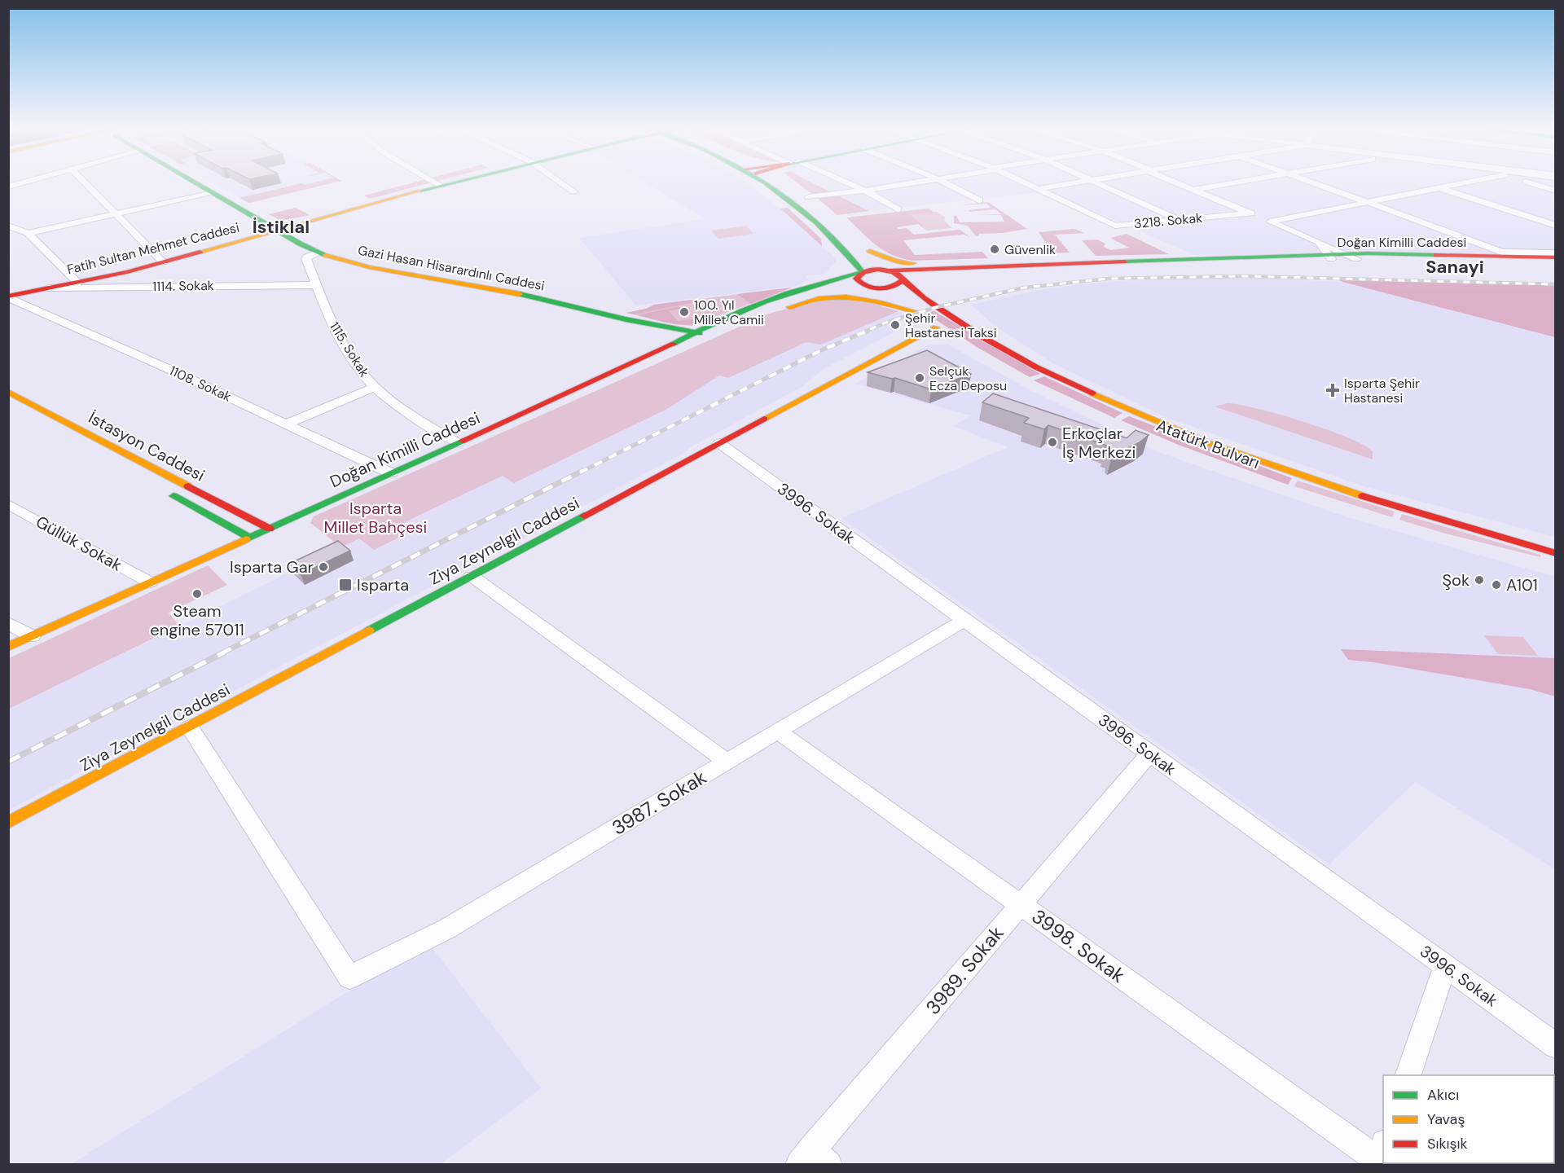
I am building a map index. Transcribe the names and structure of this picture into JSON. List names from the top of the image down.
{
  "streets": {
    "main road": [
      "Doğan Kimilli Caddesi",
      "Fatih Sultan Mehmet Caddesi",
      "Gazi Hasan Hisarardınlı Caddesi",
      "Atatürk Bulvarı",
      "İstasyon Caddesi",
      "Ziya Zeynelgil Caddesi"
    ],
    "street": [
      "3218. Sokak",
      "1114. Sokak",
      "1115. Sokak",
      "1108. Sokak",
      "3996. Sokak",
      "Güllük Sokak",
      "3987. Sokak",
      "3998. Sokak",
      "3989. Sokak"
    ]
  },
  "crossings": [
    ["Doğan Kimilli Caddesi", "Gazi Hasan Hisarardınlı Caddesi"],
    ["Doğan Kimilli Caddesi", "1115. Sokak"],
    ["Doğan Kimilli Caddesi", "1108. Sokak"],
    ["Doğan Kimilli Caddesi", "Atatürk Bulvarı"],
    ["Doğan Kimilli Caddesi", "İstasyon Caddesi"],
    ["Doğan Kimilli Caddesi", "Güllük Sokak"],
    ["Fatih Sultan Mehmet Caddesi", "Gazi Hasan Hisarardınlı Caddesi"],
    ["Fatih Sultan Mehmet Caddesi", "1114. Sokak"],
    ["Fatih Sultan Mehmet Caddesi", "1108. Sokak"],
    ["Gazi Hasan Hisarardınlı Caddesi", "1115. Sokak"],
    ["1114. Sokak", "1115. Sokak"],
    ["3996. Sokak", "Ziya Zeynelgil Caddesi"],
    ["3996. Sokak", "3987. Sokak"],
    ["3996. Sokak", "3989. Sokak"],
    ["Ziya Zeynelgil Caddesi", "3987. Sokak"],
    ["3987. Sokak", "3998. Sokak"],
    ["3998. Sokak", "3989. Sokak"]
  ],
  "districts": ["İstiklal", "Sanayi"],
  "parks": ["Isparta Millet Bahçesi"],
  "places": {
    "other": [
      "Güvenlik",
      "100. Yıl Millet Camii",
      "Şehir Hastanesi Taksi",
      "Selçuk Ecza Deposu",
      "Erkoçlar İş Merkezi",
      "Isparta Gar",
      "Şok",
      "A101",
      "Steam engine 57011"
    ],
    "health": ["Isparta Şehir Hastanesi"],
    "transit": ["Isparta"]
  },
  "legend": ["Akıcı", "Yavaş", "Sıkışık"]
}
